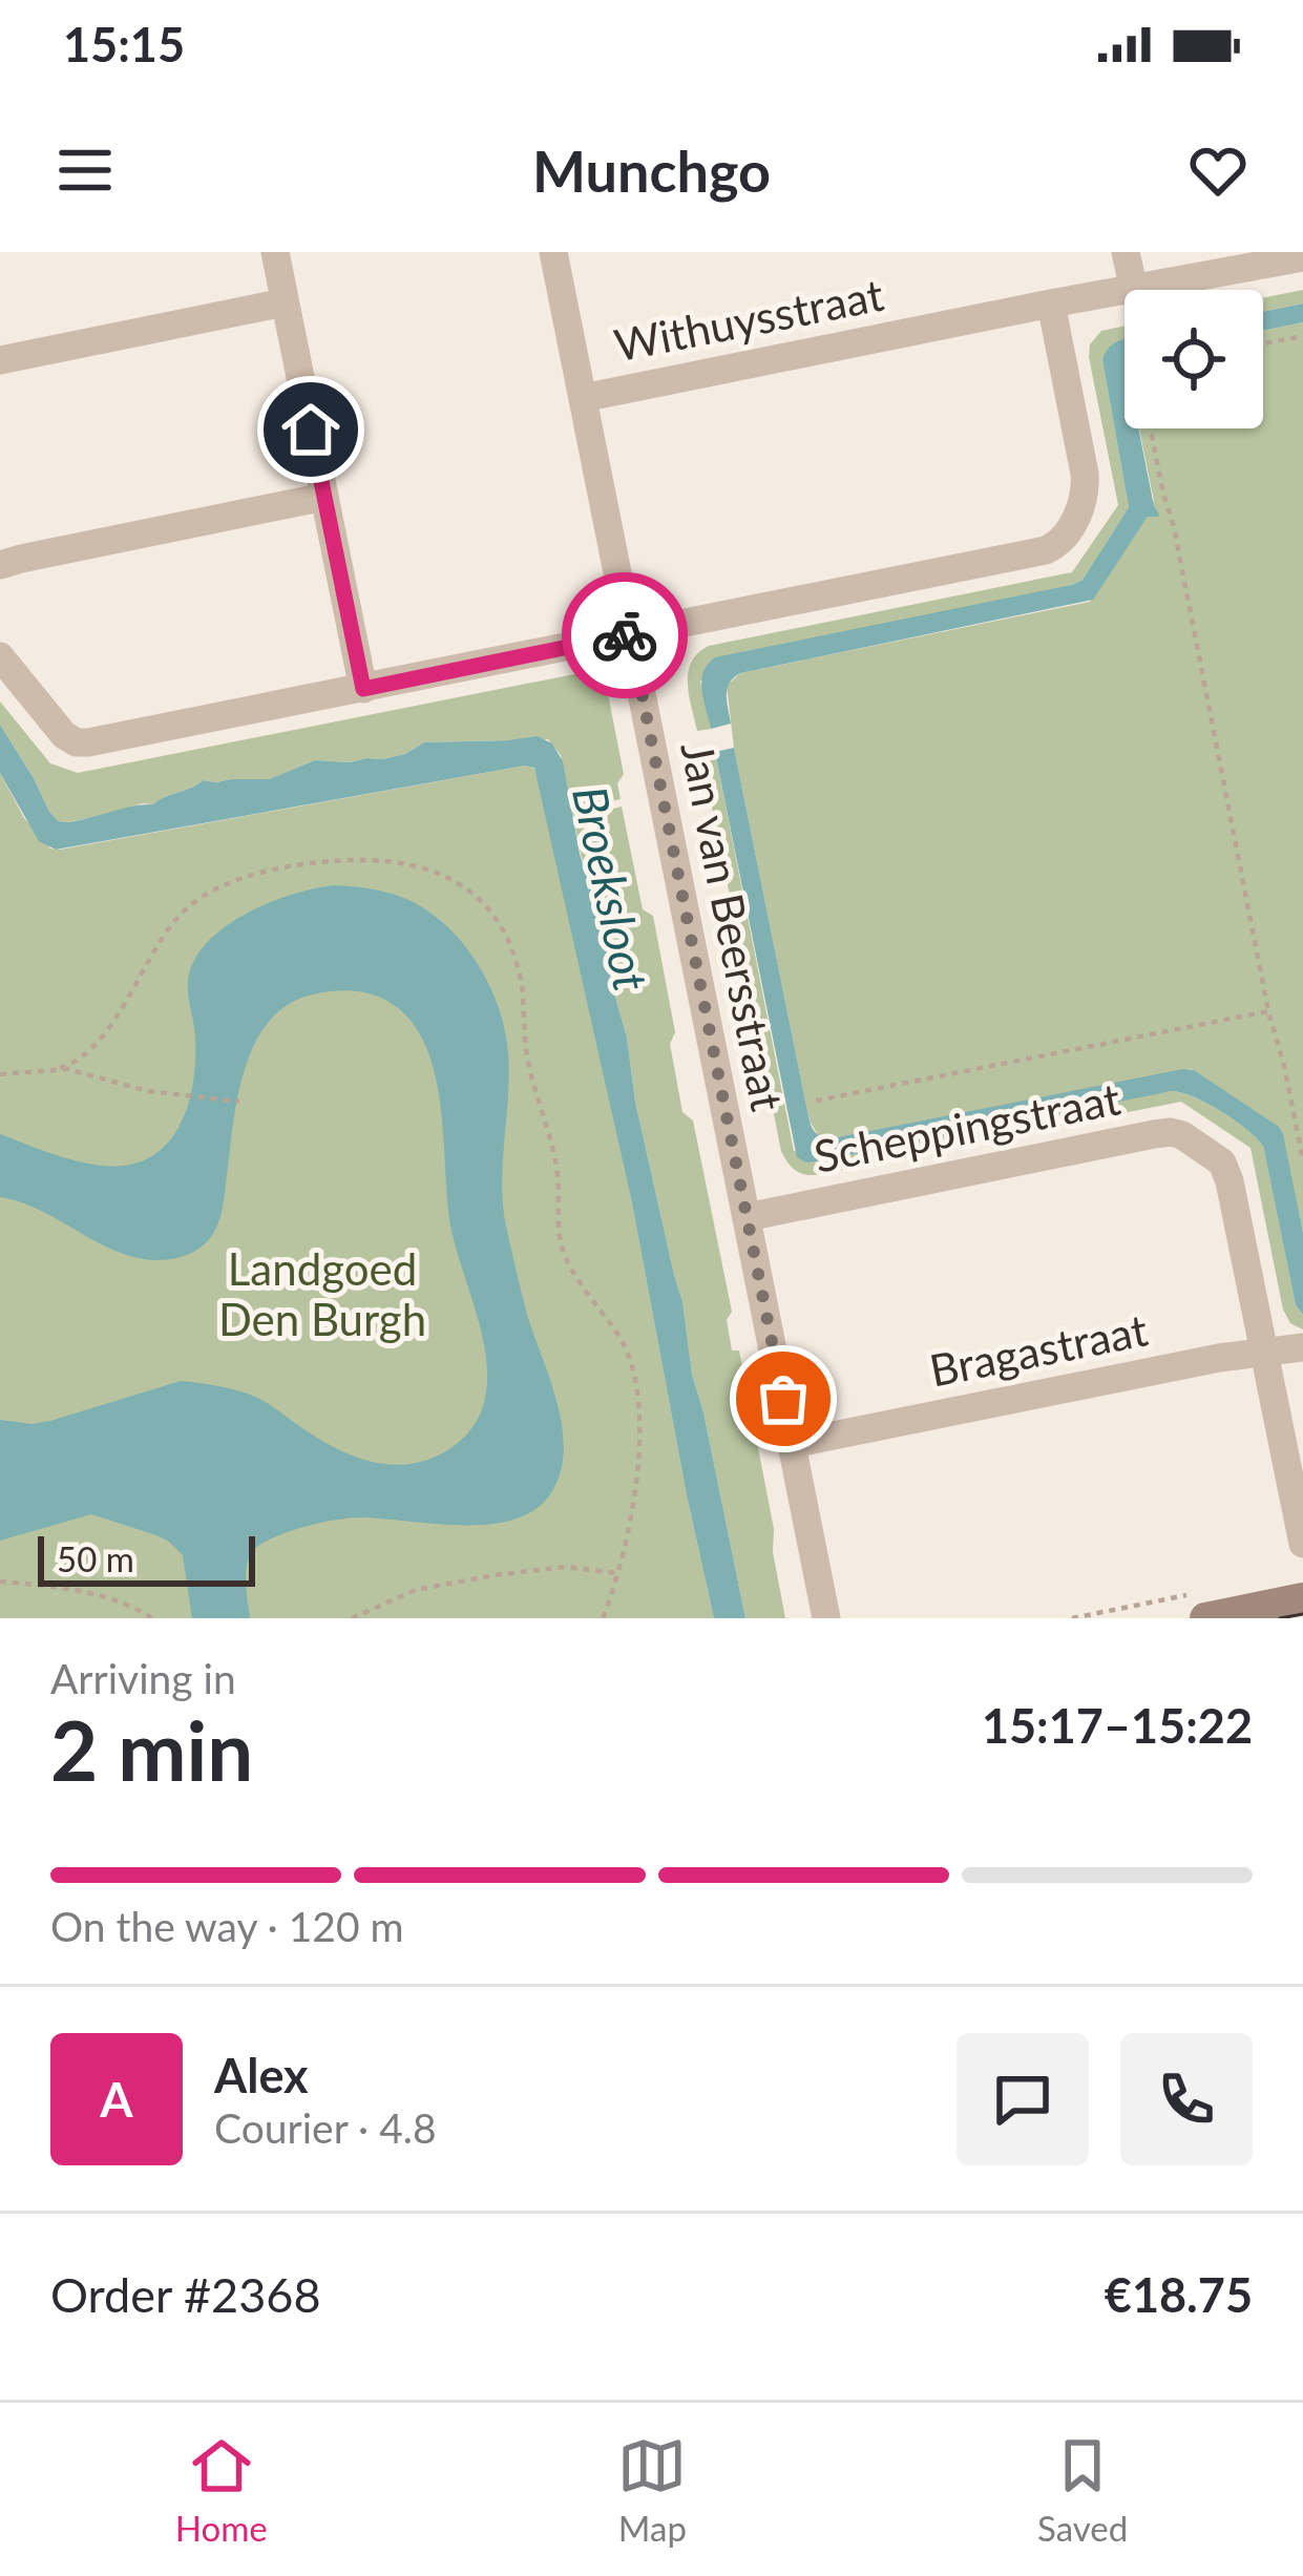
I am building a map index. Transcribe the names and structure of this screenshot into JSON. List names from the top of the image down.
{
  "streets": {
    "street": [
      "Withuysstraat",
      "Jan van Beersstraat",
      "Scheppingstraat",
      "Bragastraat"
    ]
  },
  "crossings": [
    ["Withuysstraat", "Jan van Beersstraat"],
    ["Jan van Beersstraat", "Scheppingstraat"],
    ["Jan van Beersstraat", "Bragastraat"],
    ["Scheppingstraat", "Bragastraat"]
  ],
  "water": ["Broeksloot"],
  "parks": ["Landgoed Den Burgh"],
  "scale_bar": "50 m",
  "page": {
    "status": "15:15",
    "header": "Munchgo",
    "scale": "50 m",
    "heading": ["2 min", "Arriving in", "15:17–15:22"],
    "panel": [
      "Alex",
      "Courier · 4.8",
      "Order #2368",
      "€18.75"
    ],
    "bar": "On the way · 120 m",
    "round": "A",
    "tabs": ["Home", "Map", "Saved"]
  }
}
